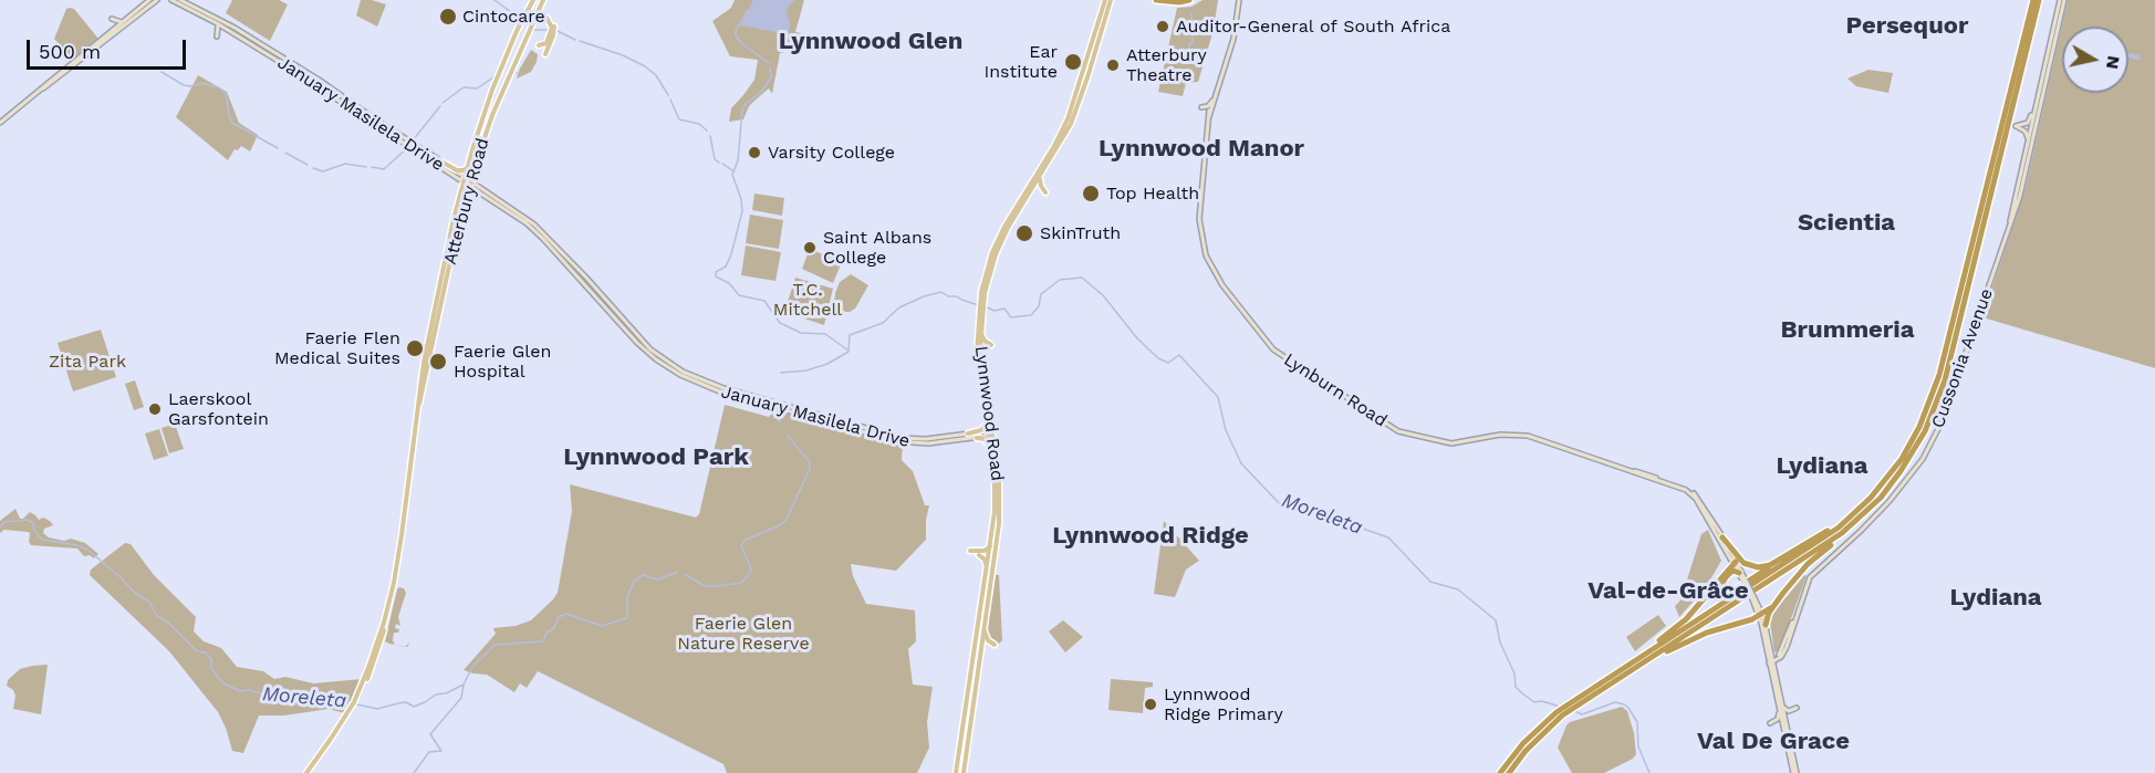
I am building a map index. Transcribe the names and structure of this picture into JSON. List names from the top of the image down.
{
  "streets": {
    "main road": [
      "January Masilela Drive",
      "Atterbury Road",
      "Cussonia Avenue",
      "Lynburn Road",
      "Lynnwood Road"
    ]
  },
  "crossings": [
    ["January Masilela Drive", "Atterbury Road"],
    ["January Masilela Drive", "Lynnwood Road"]
  ],
  "districts": [
    "Persequor",
    "Lynnwood Glen",
    "Lynnwood Manor",
    "Scientia",
    "Brummeria",
    "Lynnwood Park",
    "Lydiana",
    "Lynnwood Ridge",
    "Val-de-Grâce",
    "Lydiana",
    "Val De Grace"
  ],
  "water": ["Moreleta"],
  "parks": ["T.C. Mitchell", "Zita Park", "Faerie Glen Nature Reserve"],
  "places": [
    "Cintocare",
    "Auditor-General of South Africa",
    "Ear Institute",
    "Atterbury Theatre",
    "Varsity College",
    "Top Health",
    "SkinTruth",
    "Saint Albans College",
    "Faerie Flen Medical Suites",
    "Faerie Glen Hospital",
    "Laerskool Garsfontein",
    "Lynnwood Ridge Primary"
  ],
  "scale_bar": "500 m",
  "north": "right"
}
